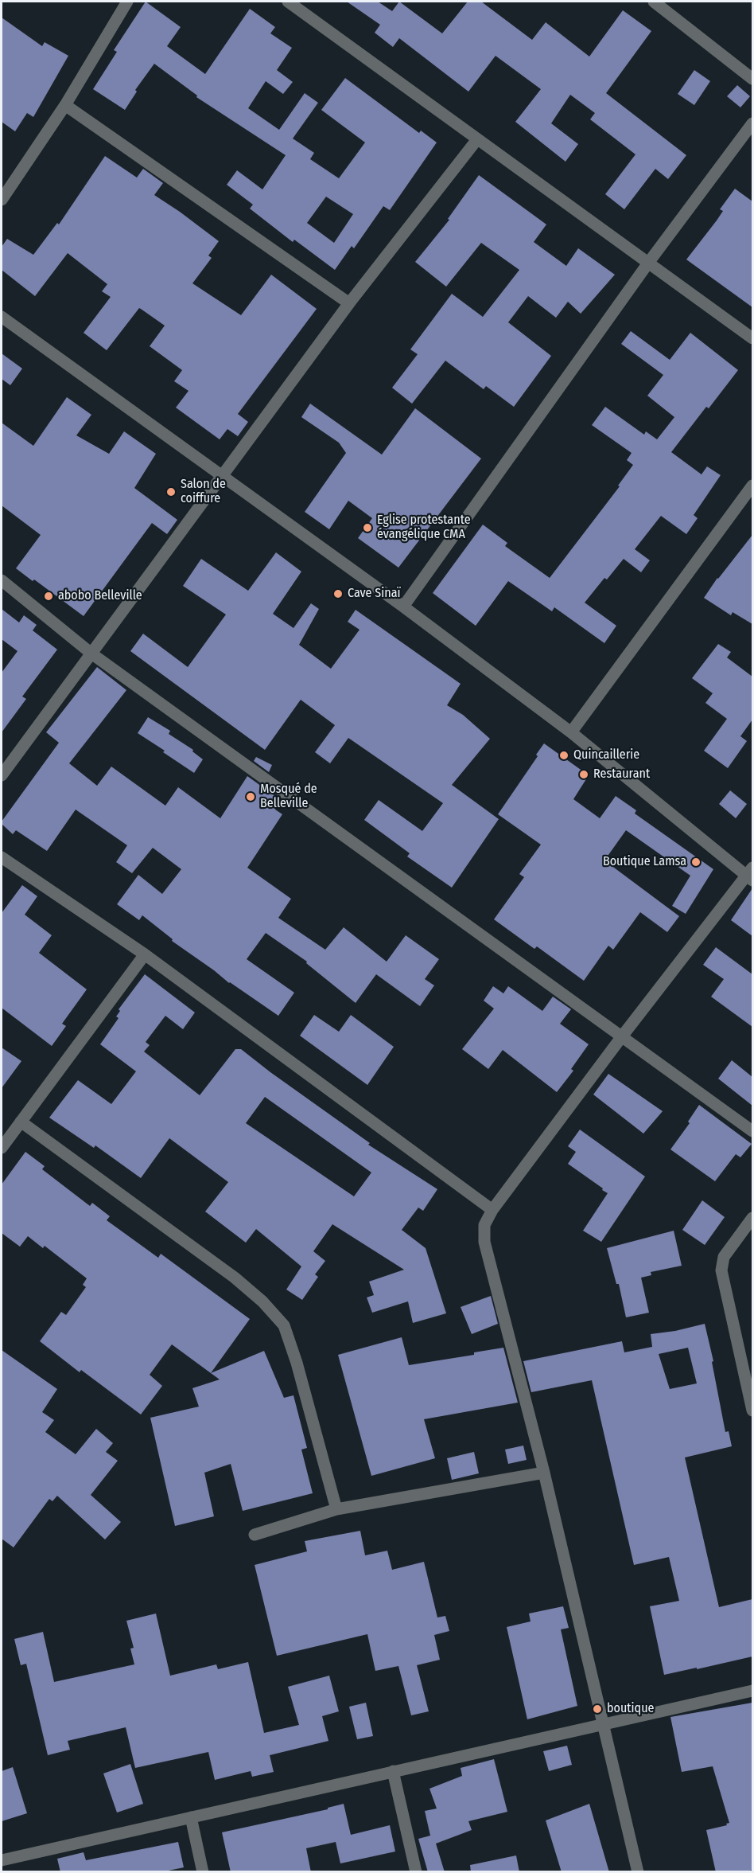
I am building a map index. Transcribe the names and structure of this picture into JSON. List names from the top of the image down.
{
  "places": [
    "Salon de coiffure",
    "Eglise protestante évangélique CMA",
    "Cave Sinaï",
    "abobo Belleville",
    "Quincaillerie",
    "Restaurant",
    "Mosqué de Belleville",
    "Boutique Lamsa",
    "boutique"
  ]
}
